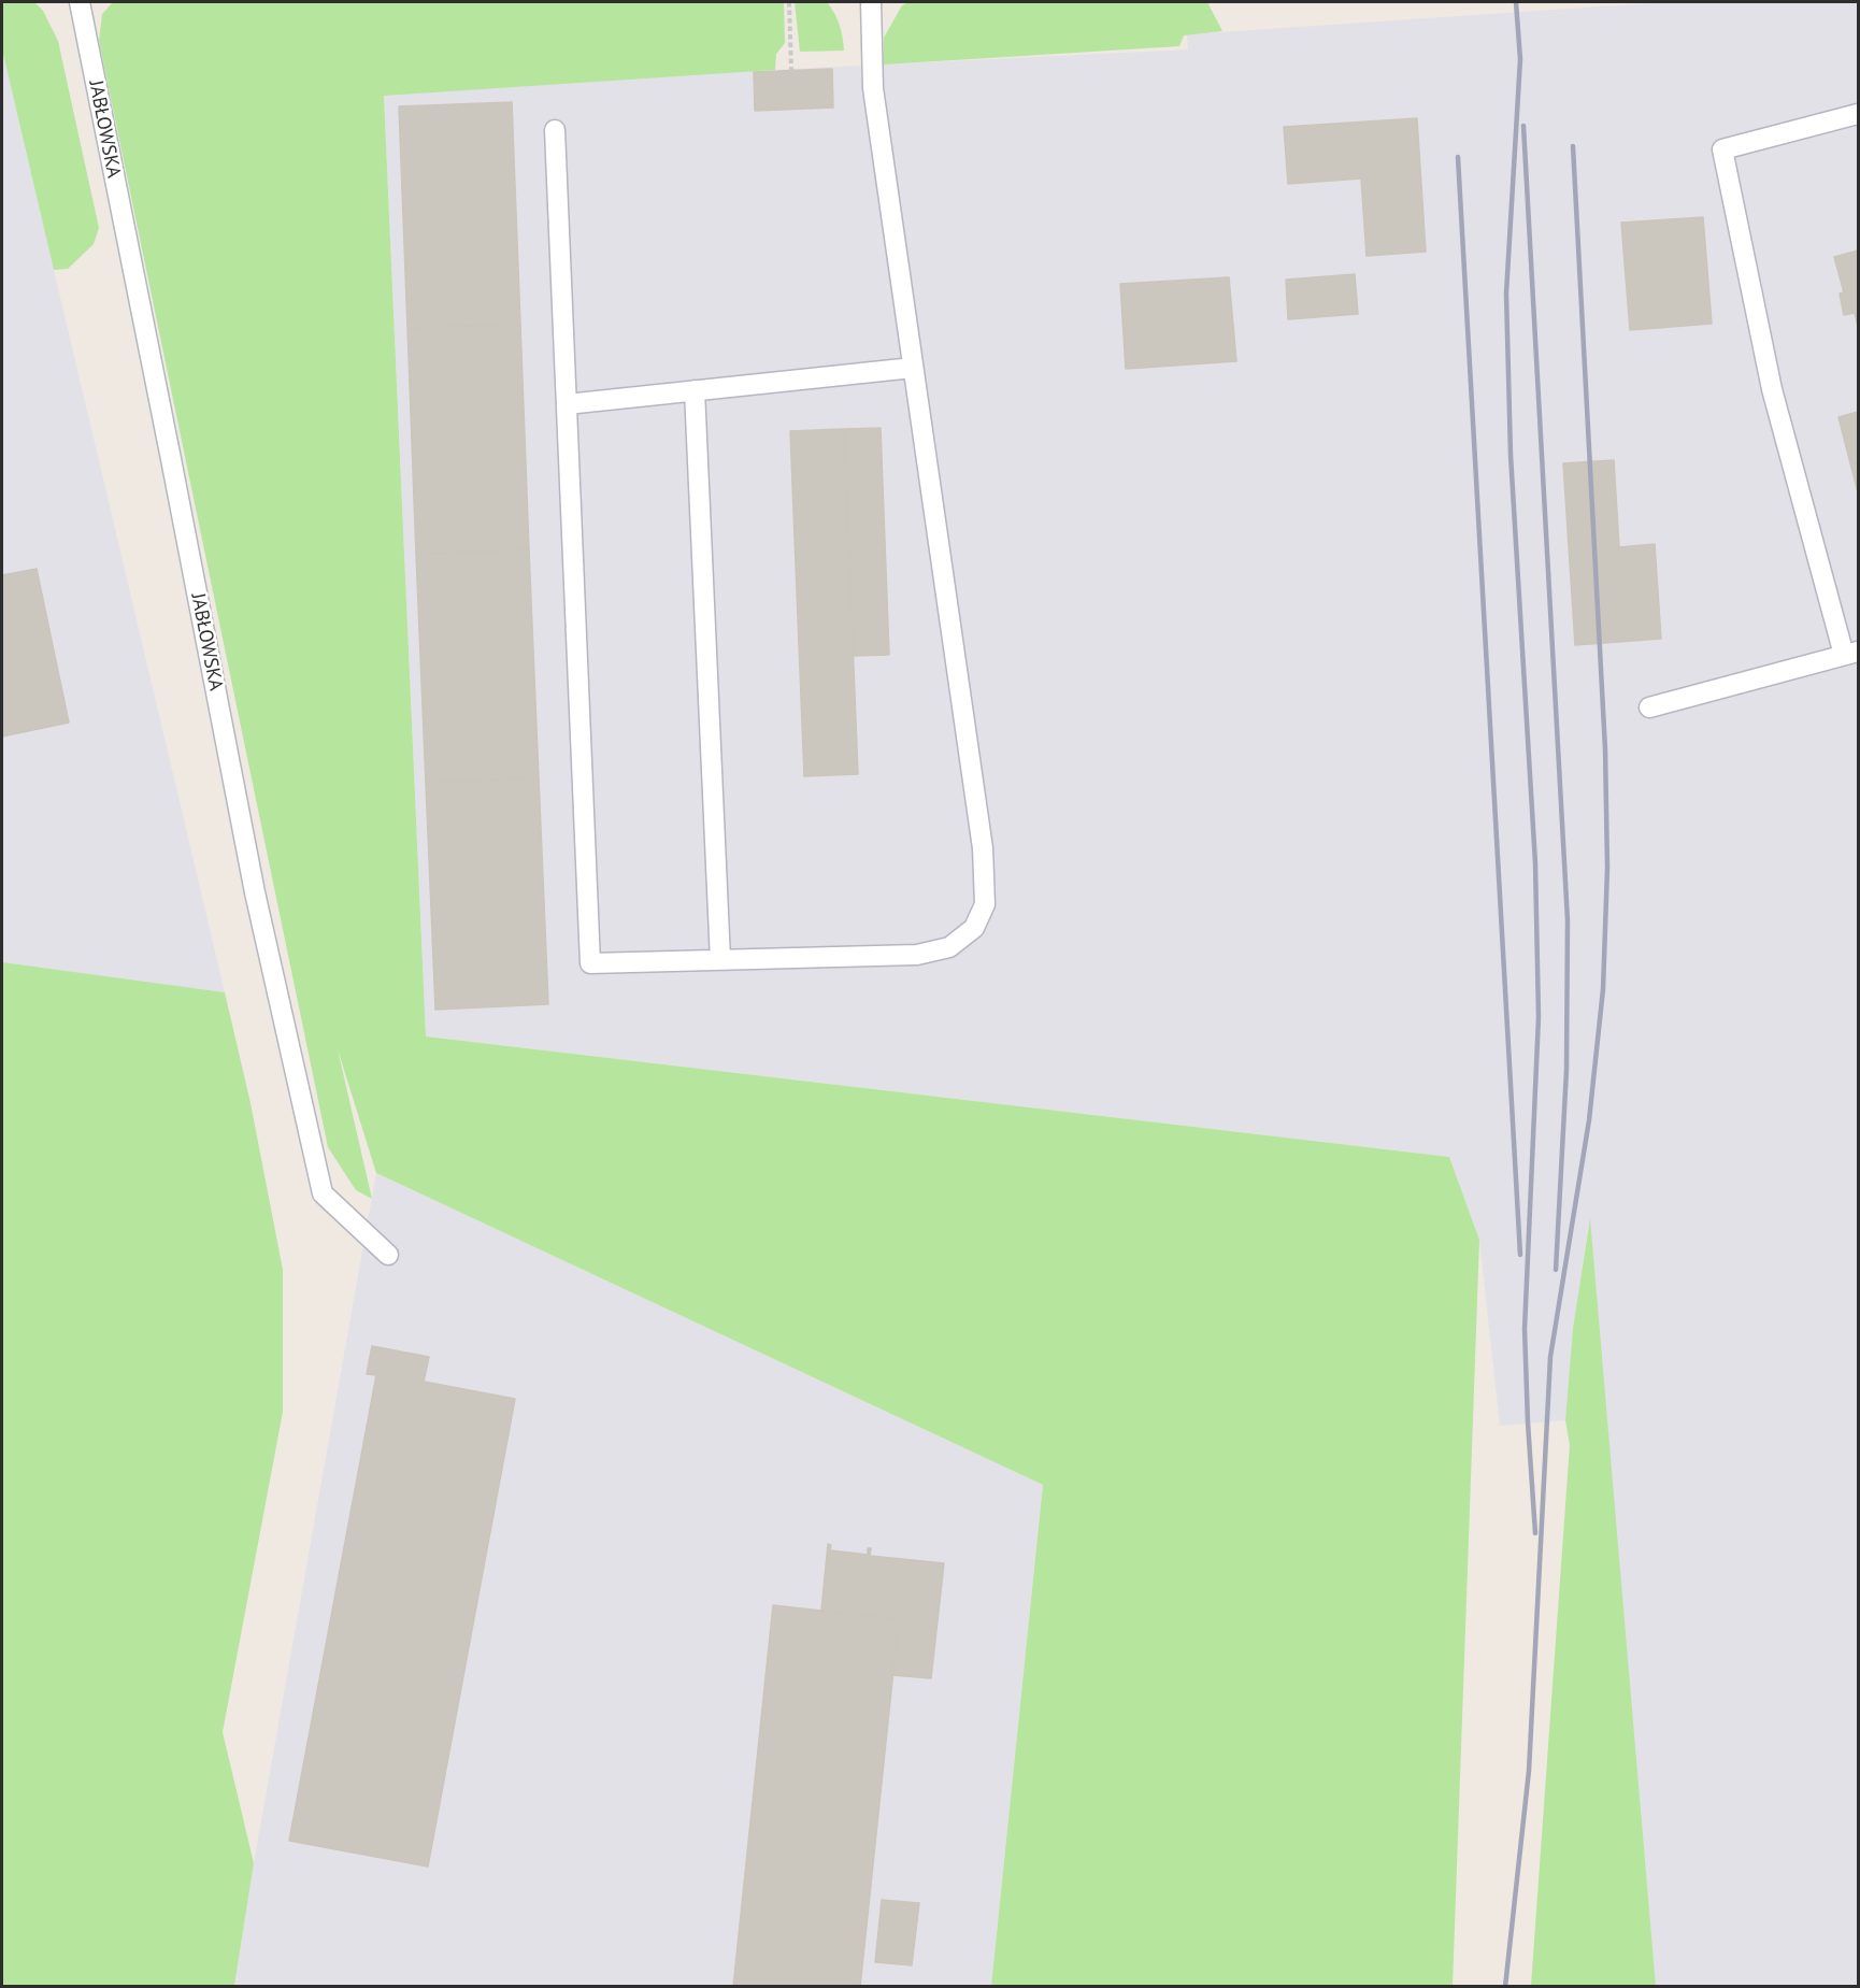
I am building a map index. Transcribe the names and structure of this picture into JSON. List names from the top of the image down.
{
  "streets": {
    "lane": ["JABŁOWSKA"]
  }
}
